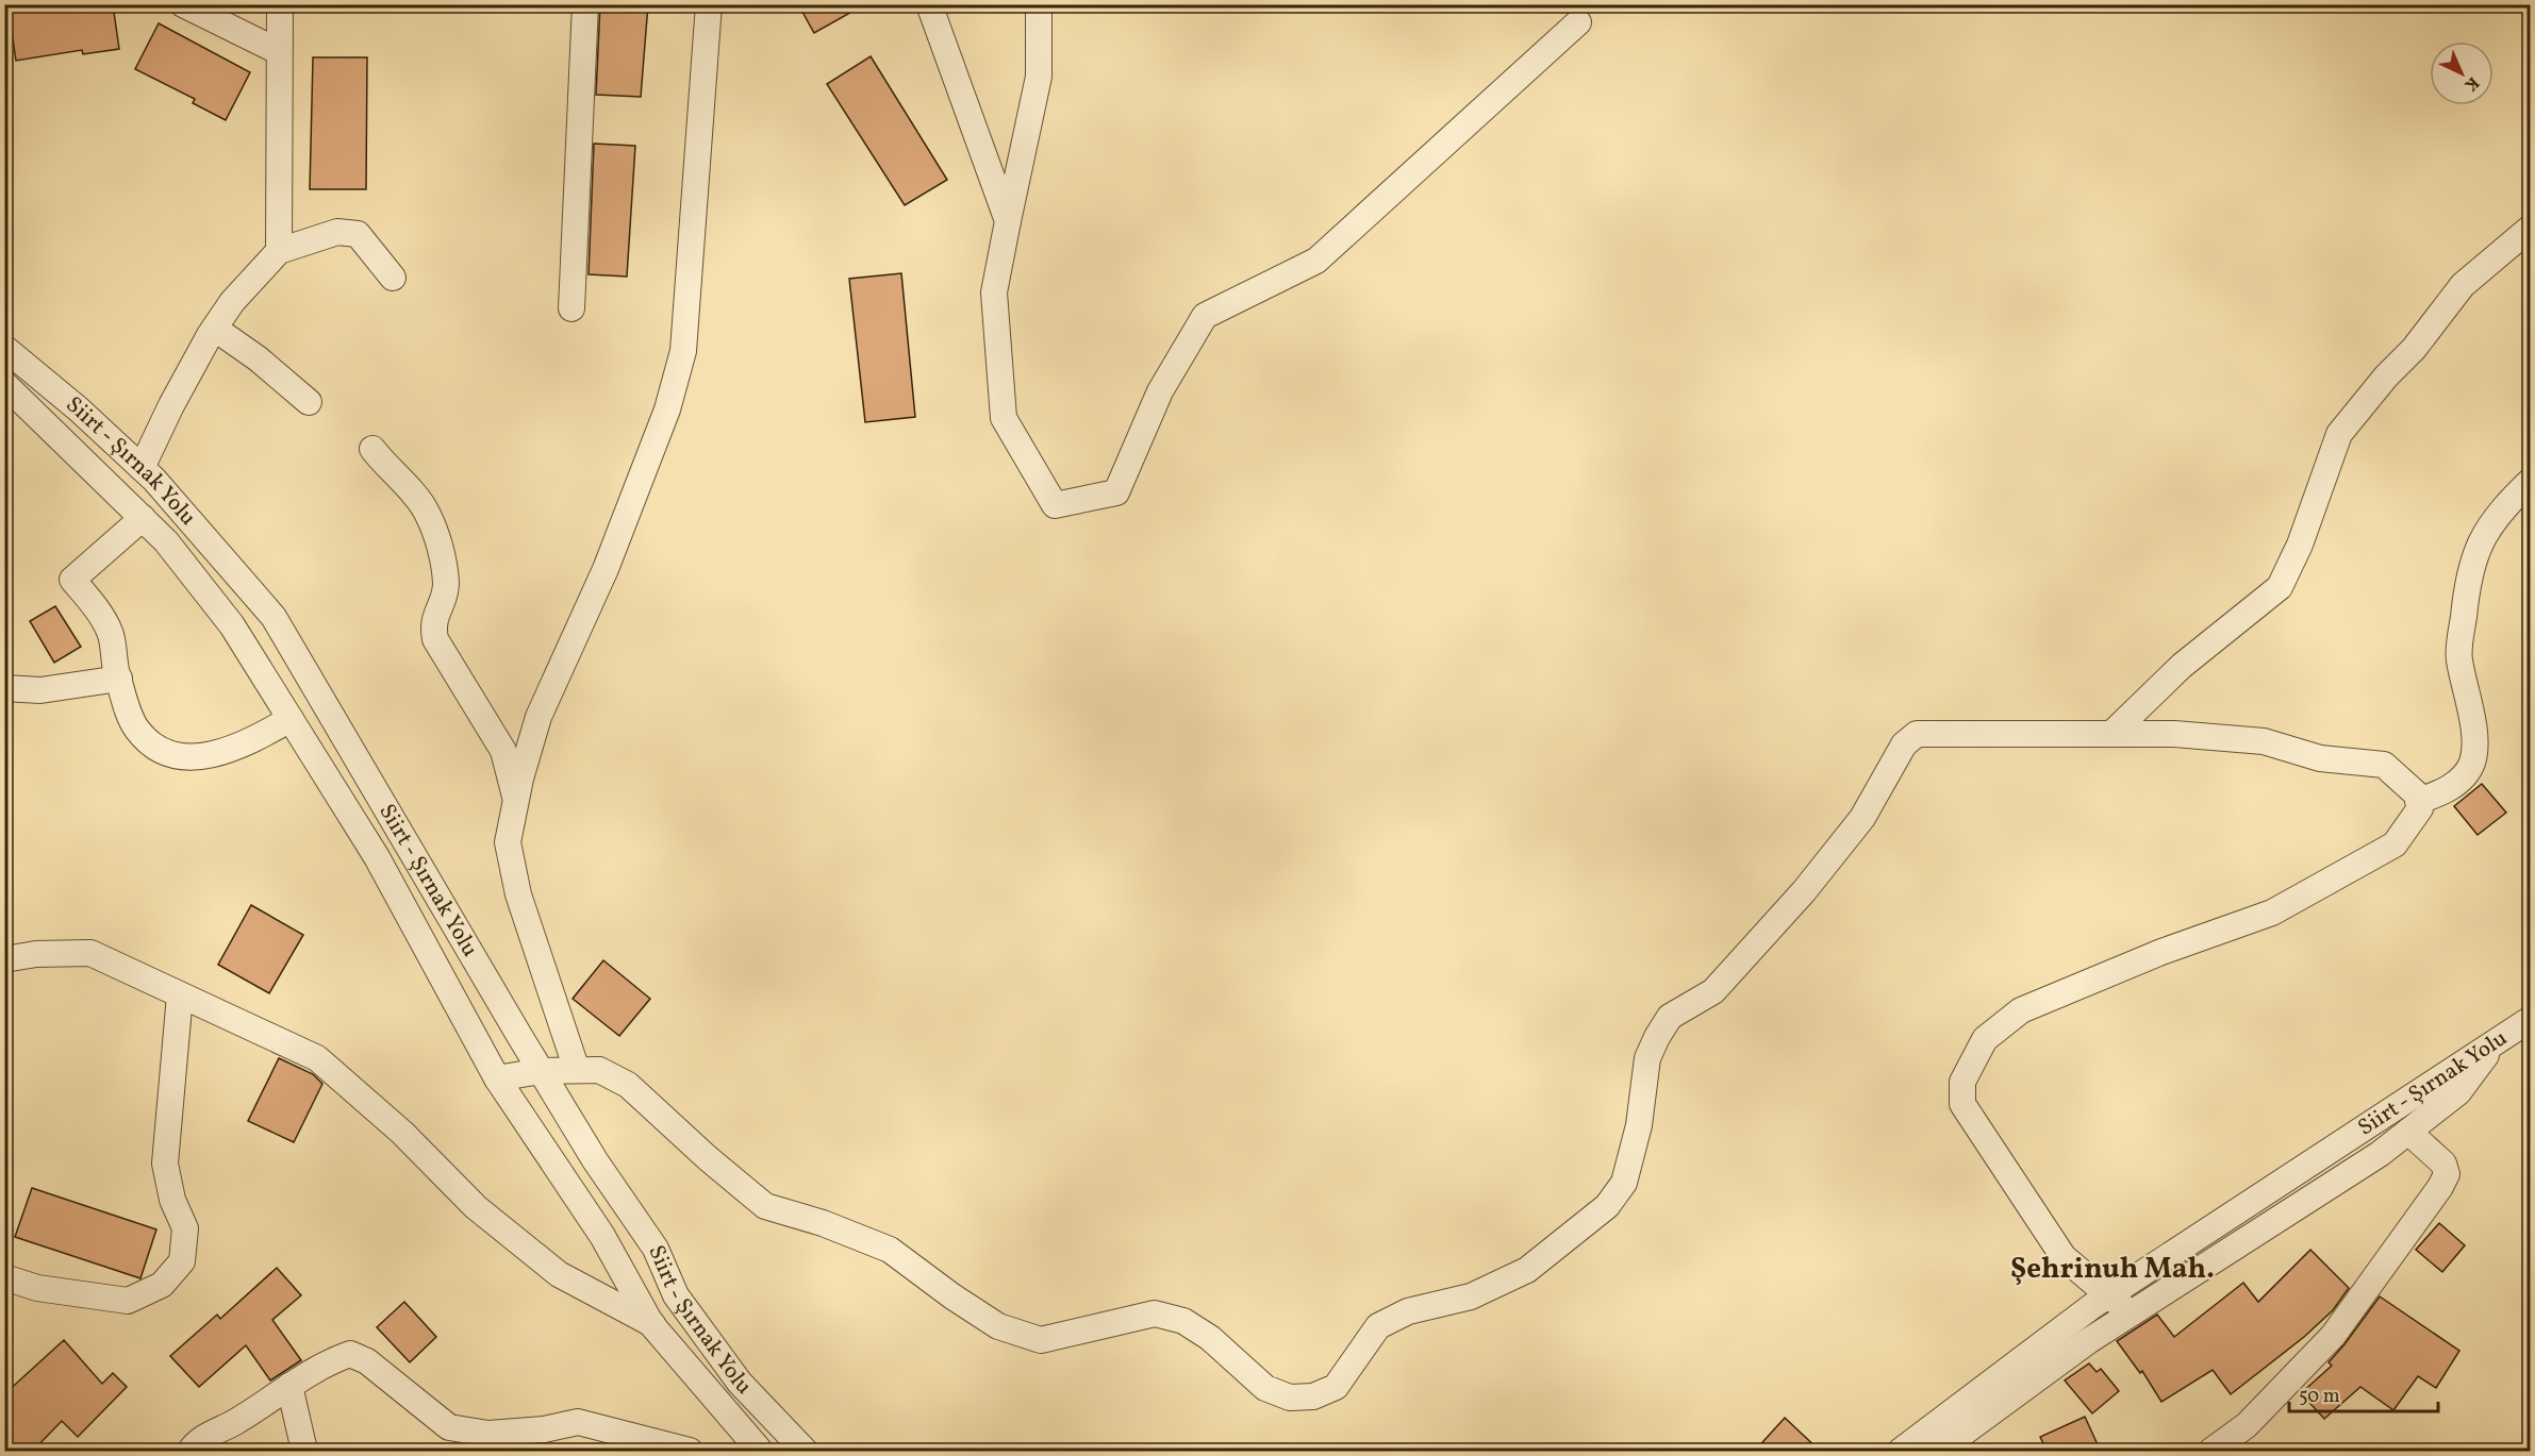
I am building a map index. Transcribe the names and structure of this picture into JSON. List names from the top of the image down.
{
  "streets": {
    "street": ["Siirt - Şırnak Yolu"]
  },
  "districts": ["Şehrinuh Mah."],
  "scale_bar": "50 m",
  "north": "bottom right"
}
